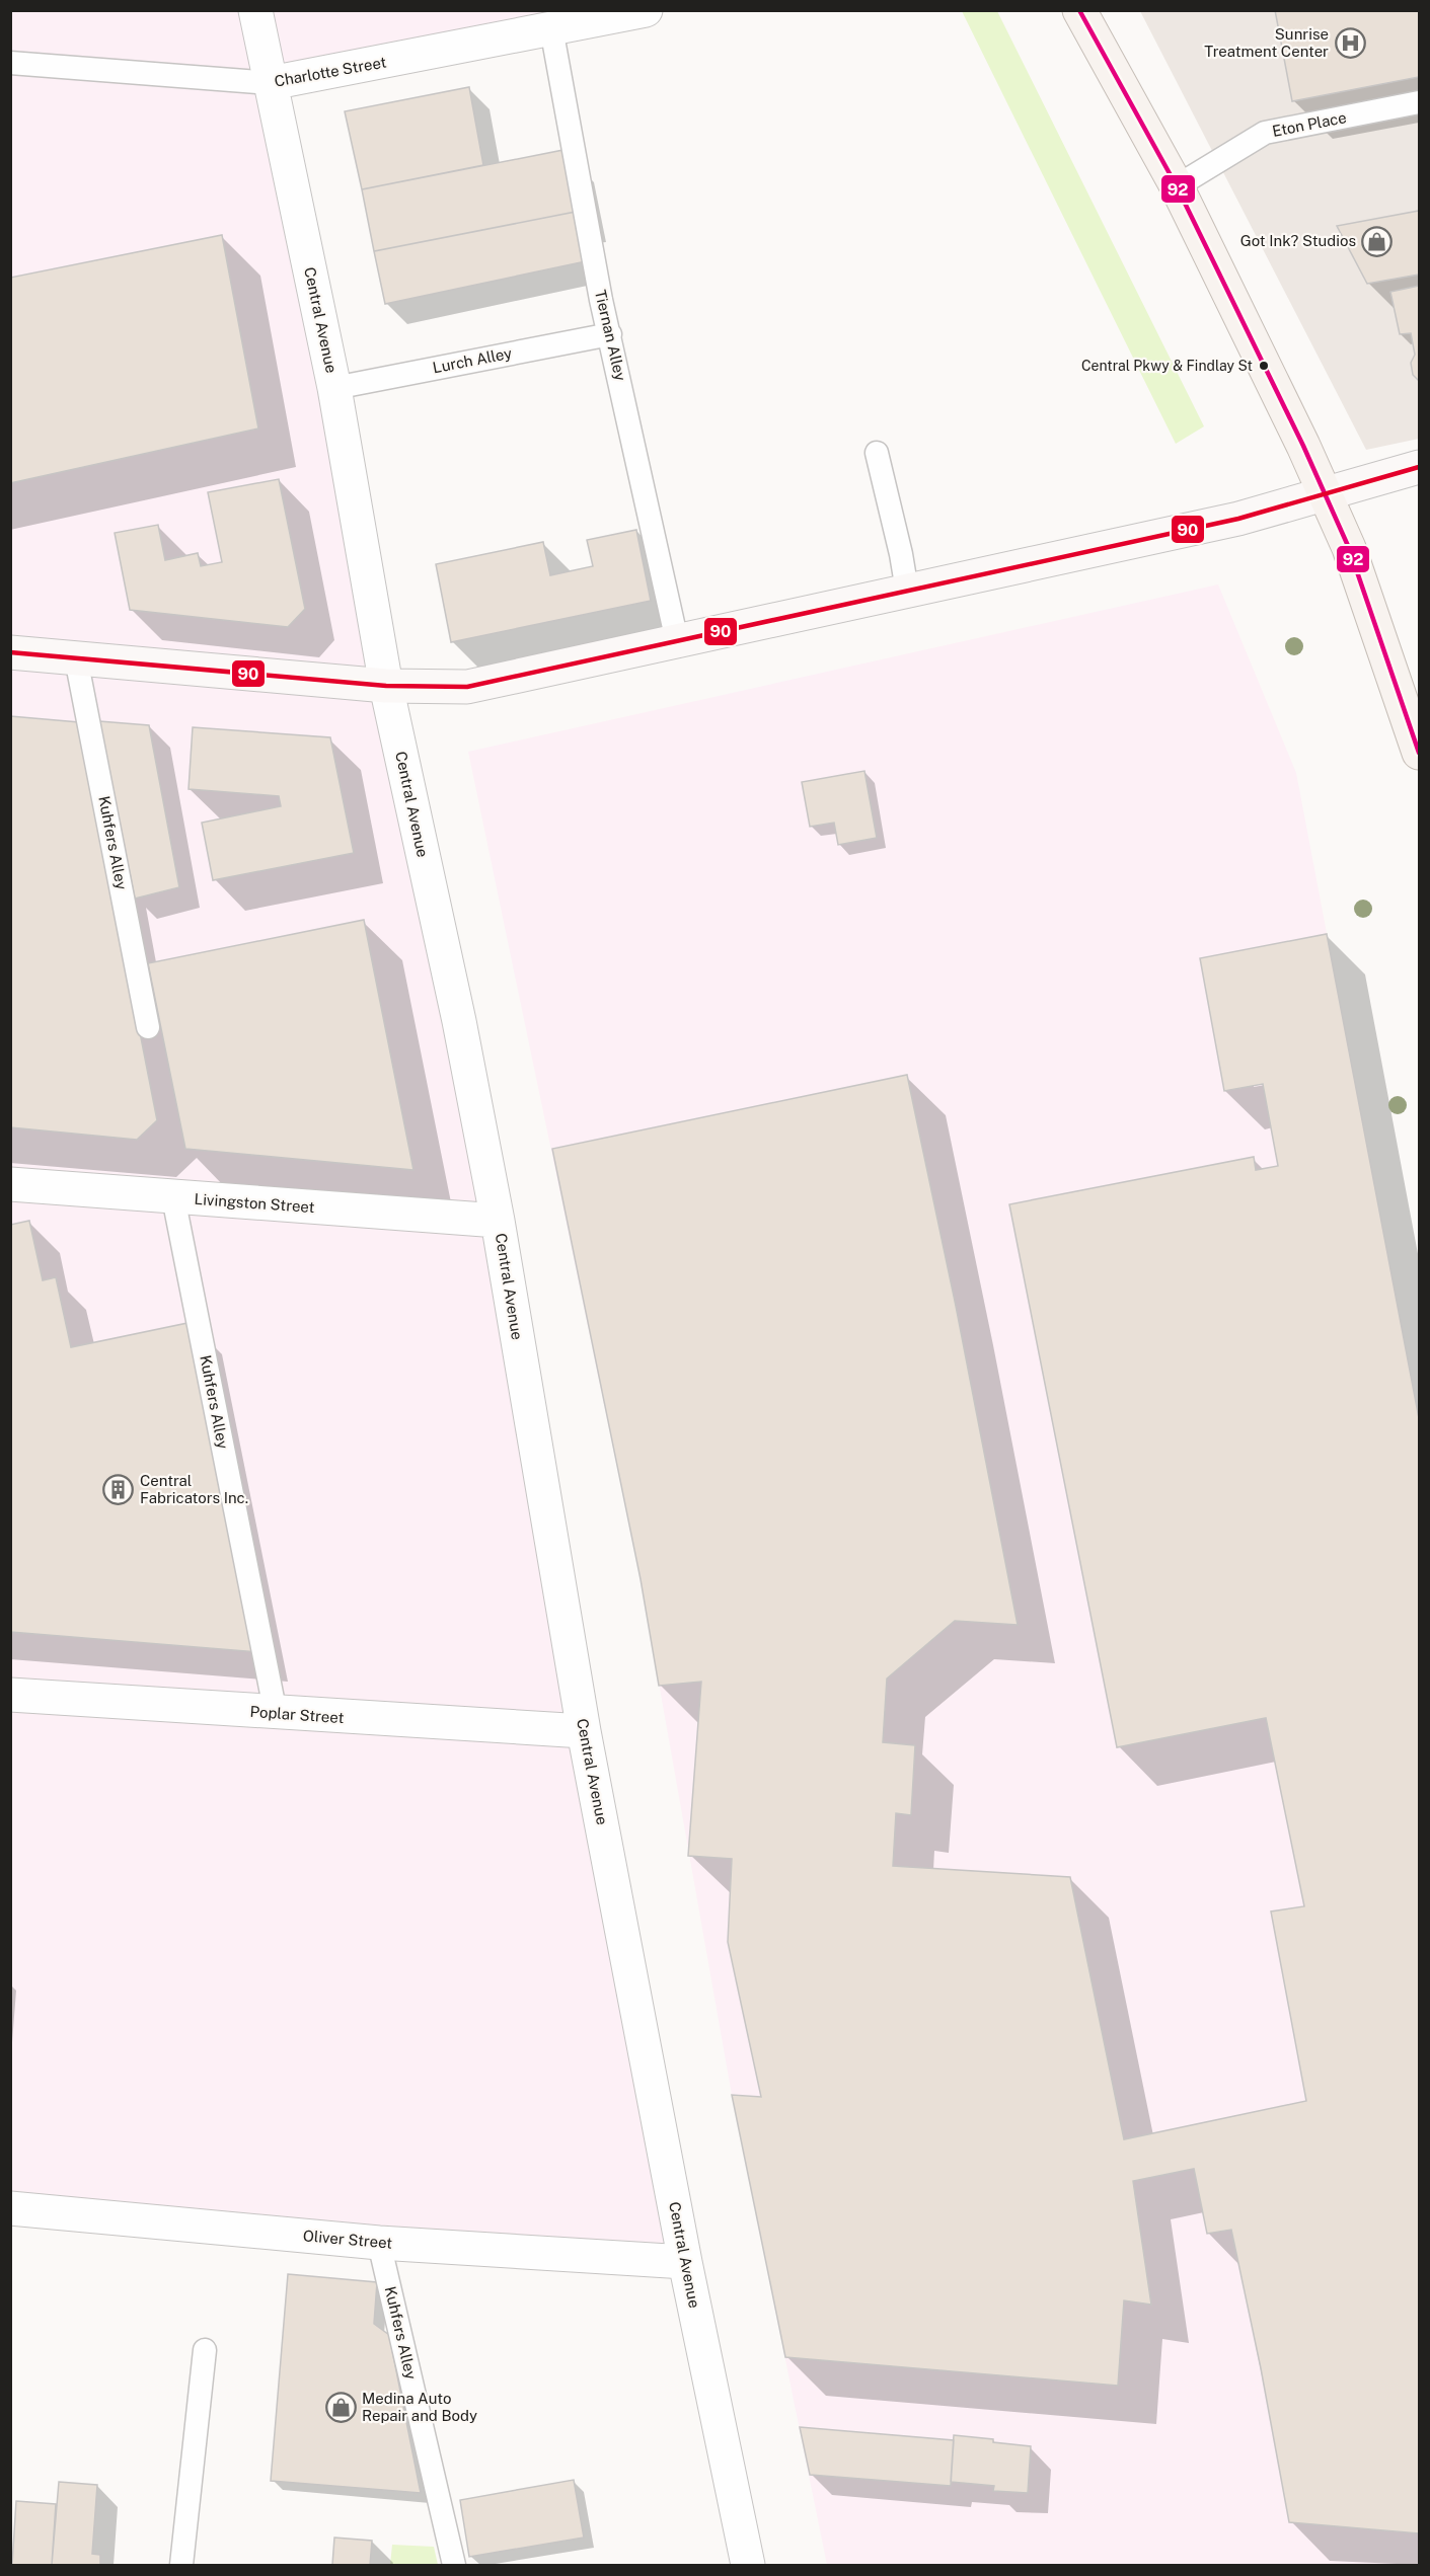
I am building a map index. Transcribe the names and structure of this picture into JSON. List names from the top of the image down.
{
  "streets": {
    "street": [
      "Charlotte Street",
      "Central Avenue",
      "Livingston Street",
      "Poplar Street",
      "Oliver Street"
    ],
    "lane": [
      "Eton Place",
      "Tiernan Alley",
      "Lurch Alley",
      "Kuhfers Alley"
    ]
  },
  "crossings": [
    ["Charlotte Street", "Central Avenue"],
    ["Charlotte Street", "Tiernan Alley"],
    ["Central Avenue", "Lurch Alley"],
    ["Central Avenue", "Livingston Street"],
    ["Central Avenue", "Poplar Street"],
    ["Central Avenue", "Oliver Street"],
    ["Tiernan Alley", "Lurch Alley"],
    ["Kuhfers Alley", "Livingston Street"],
    ["Kuhfers Alley", "Poplar Street"],
    ["Kuhfers Alley", "Oliver Street"]
  ],
  "places": {
    "hospital": ["Sunrise Treatment Center"],
    "shop": ["Got Ink? Studios", "Medina Auto Repair and Body"],
    "other": ["Central Pkwy & Findlay St"],
    "building": ["Central Fabricators Inc."]
  },
  "lines": ["transit line 92", "transit line 90"]
}
